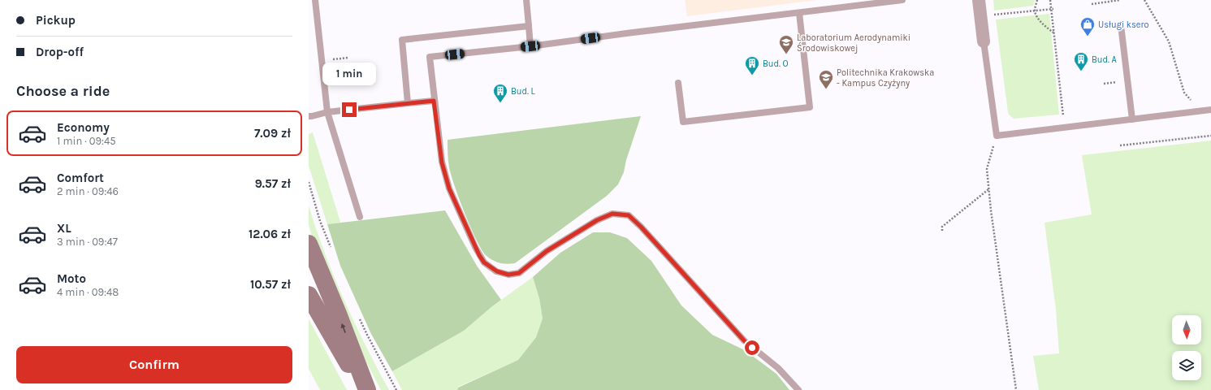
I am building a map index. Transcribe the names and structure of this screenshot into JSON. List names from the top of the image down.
{
  "places": {
    "shop": ["Usługi ksero"],
    "school or university": ["Laboratorium Aerodynamiki Środowiskowej", "Politechnika Krakowska - Kampus Czyżyny"],
    "building": ["Bud. A", "Bud. O", "Bud. L"]
  },
  "north": "bottom",
  "page": {
    "banner": ["Pickup", "Drop-off"],
    "bubble": "1 min",
    "heading": "Choose a ride",
    "list": [
      {
        "name": "Economy",
        "note": "1 min · 09:45",
        "value": "7.09 zł"
      },
      {
        "name": "Comfort",
        "note": "2 min · 09:46",
        "value": "9.57 zł"
      },
      {
        "name": "XL",
        "note": "3 min · 09:47",
        "value": "12.06 zł"
      },
      {
        "name": "Moto",
        "note": "4 min · 09:48",
        "value": "10.57 zł"
      }
    ],
    "buttons": "Confirm"
  }
}
